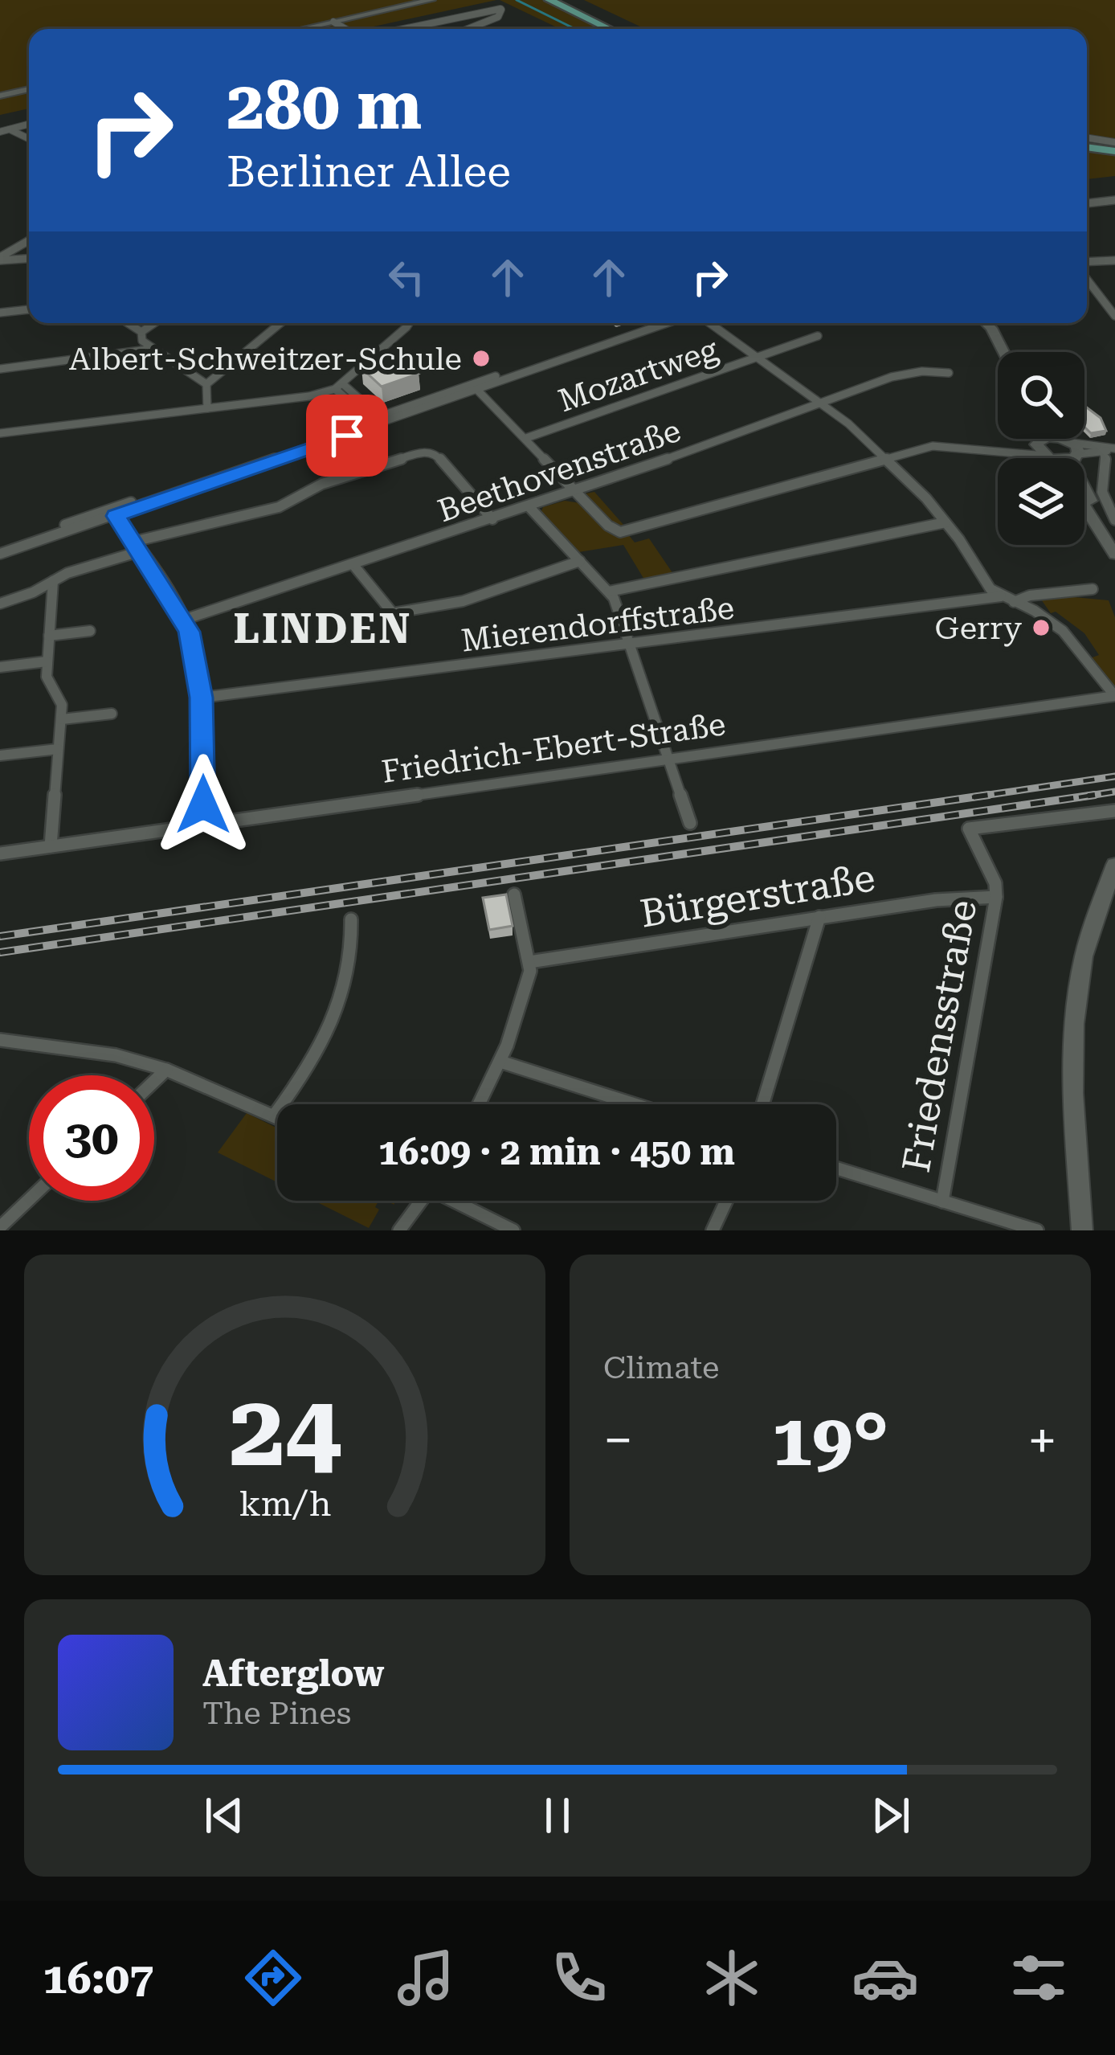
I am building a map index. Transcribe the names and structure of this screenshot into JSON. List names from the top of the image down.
{
  "streets": {
    "street": [
      "Mozartweg",
      "Beethovenstraße",
      "Mierendorffstraße",
      "Friedrich-Ebert-Straße",
      "Bürgerstraße",
      "Friedensstraße"
    ]
  },
  "crossings": [
    ["Bürgerstraße", "Friedensstraße"]
  ],
  "districts": ["LINDEN"],
  "places": ["Albert-Schweitzer-Schule", "Gerry"],
  "page": {
    "turn": ["280 m", "Berliner Allee"],
    "limit": "30",
    "trip": "16:09 · 2 min · 450 m",
    "tile": "Climate",
    "heat": ["−", "19°", "+"],
    "song": ["Afterglow", "The Pines"],
    "tabs": "16:07",
    "gauge": ["24", "km/h"]
  }
}
